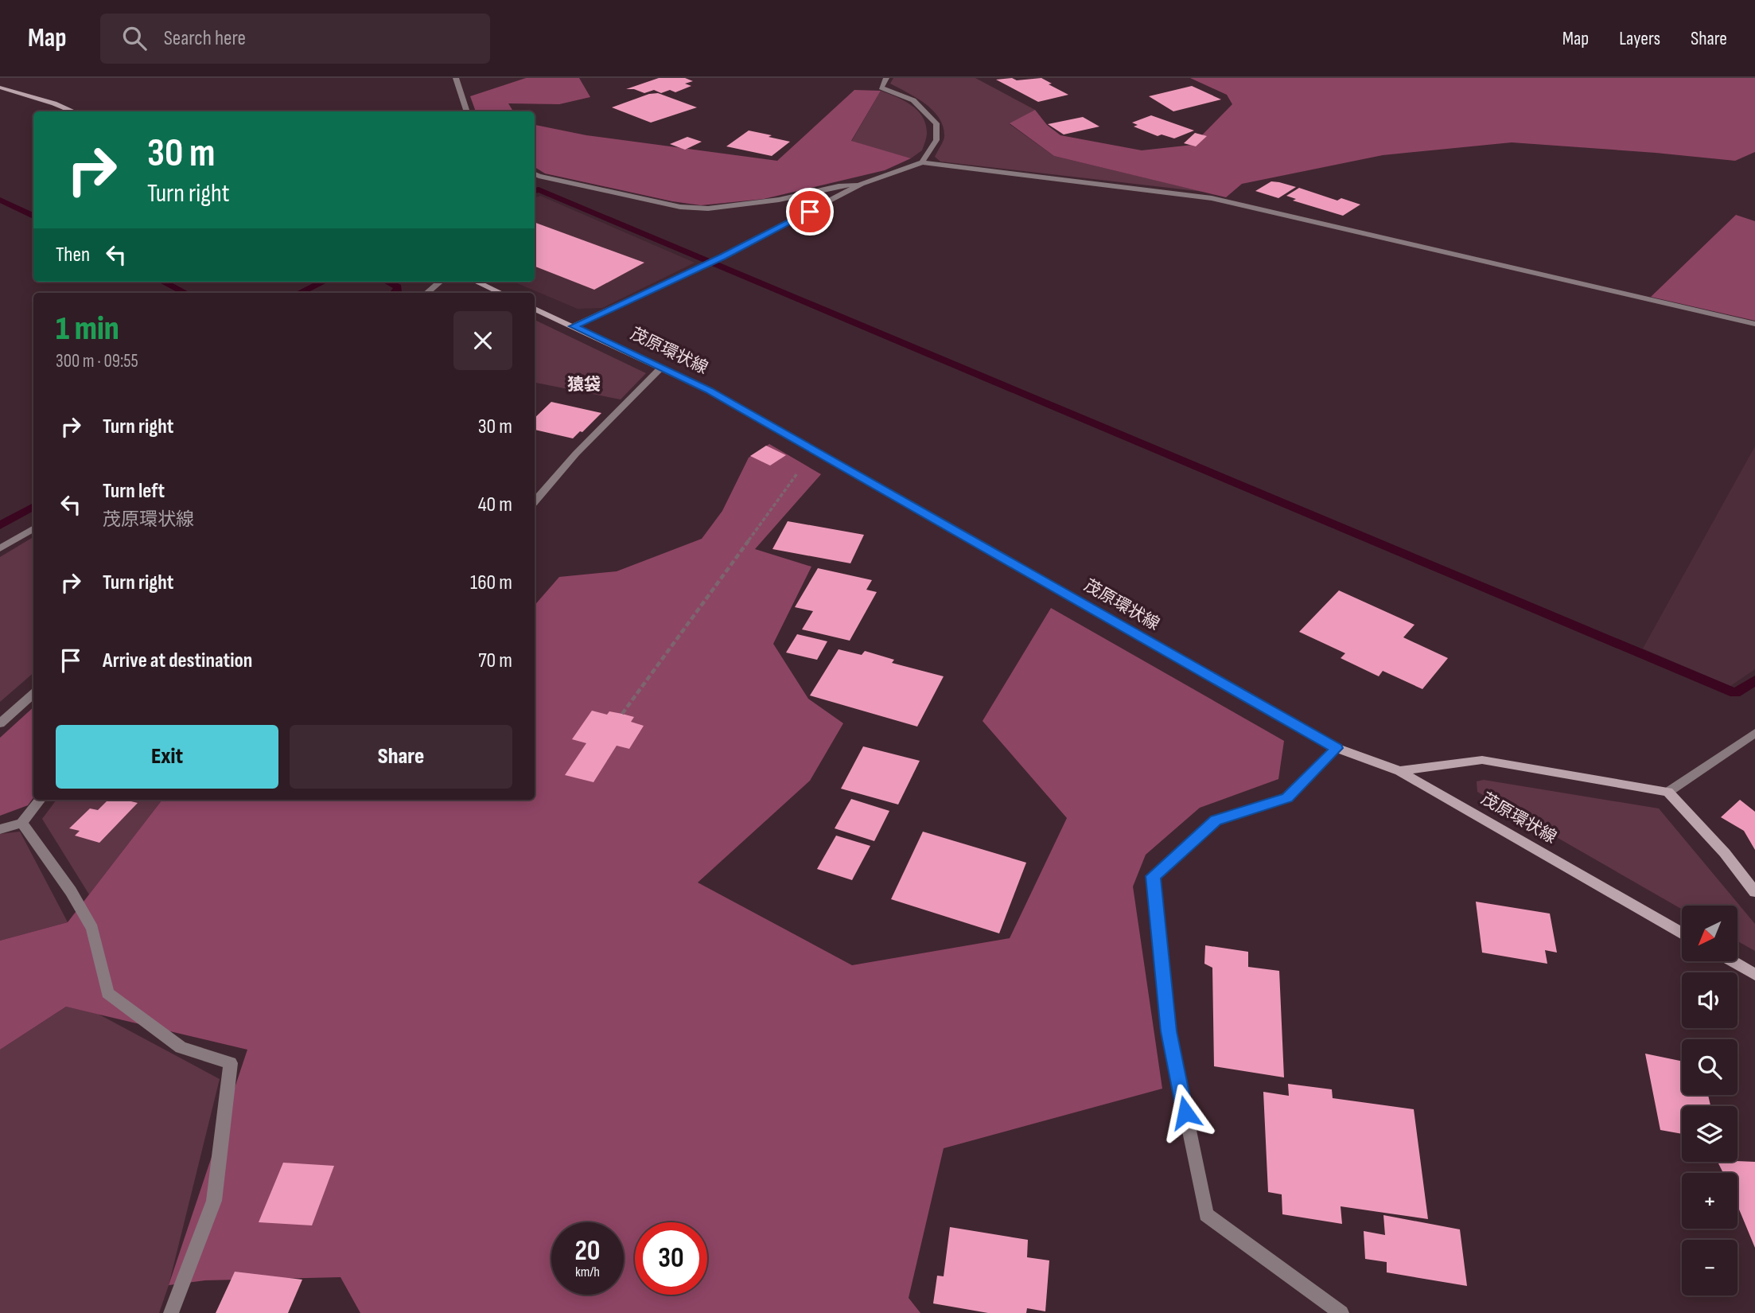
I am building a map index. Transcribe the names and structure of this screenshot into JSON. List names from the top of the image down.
{
  "streets": {
    "main road": ["茂原環状線"]
  },
  "districts": ["猿袋"],
  "north": "bottom left",
  "page": {
    "header": "Map",
    "search": "Search here",
    "nav": ["Map", "Layers", "Share"],
    "turn": ["30 m", "Turn right"],
    "then": "Then",
    "heading": ["1 min", "300 m · 09:55"],
    "list": [
      {
        "name": "Turn right",
        "value": "30 m"
      },
      {
        "name": "Turn left",
        "note": "茂原環状線",
        "value": "40 m"
      },
      {
        "name": "Turn right",
        "value": "160 m"
      },
      {
        "name": "Arrive at destination",
        "value": "70 m"
      }
    ],
    "buttons": ["Exit", "Share"],
    "map_buttons": ["+", "−"],
    "speed": "20 km/h",
    "limit": "30"
  }
}
